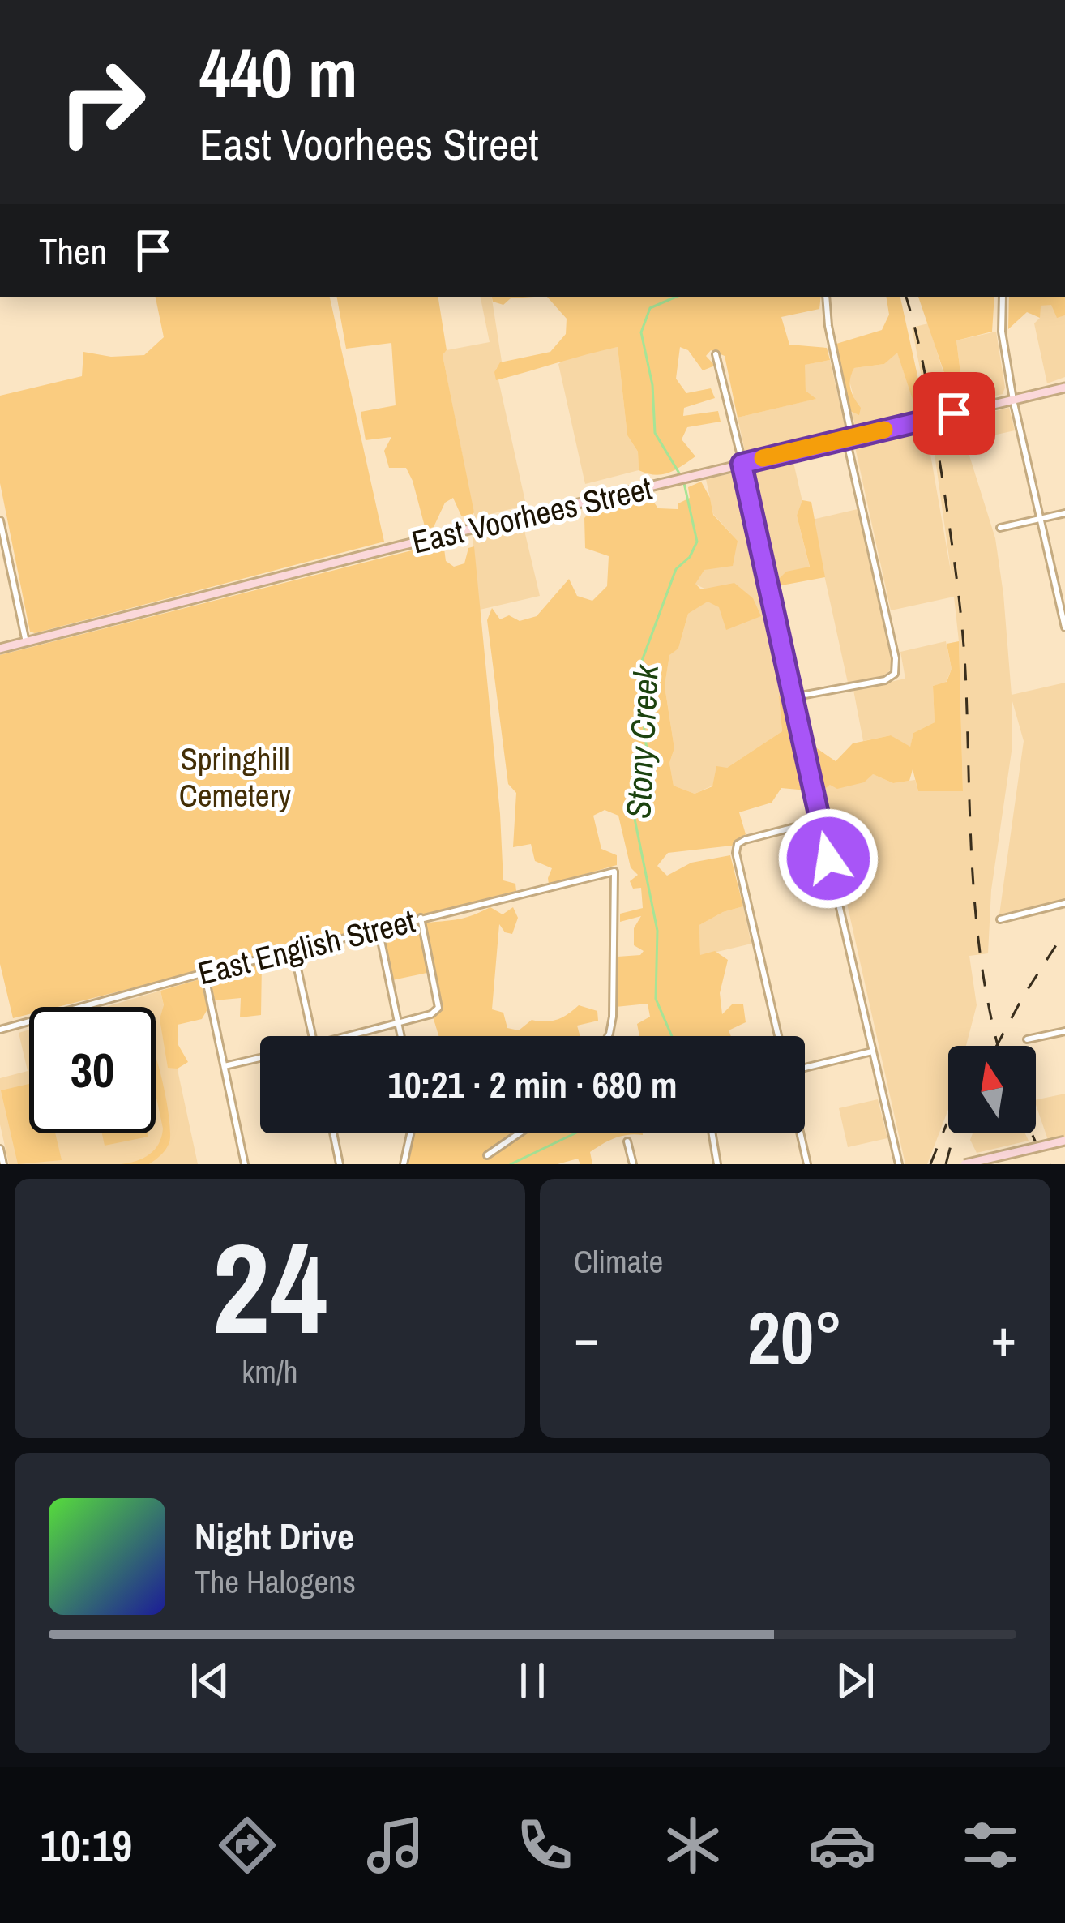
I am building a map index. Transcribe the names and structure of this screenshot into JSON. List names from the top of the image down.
{
  "streets": {
    "main road": ["East Voorhees Street"],
    "street": ["East English Street"]
  },
  "water": ["Stony Creek"],
  "parks": ["Springhill Cemetery"],
  "north": "top",
  "page": {
    "turn": ["440 m", "East Voorhees Street"],
    "then": "Then",
    "limit": "30",
    "trip": "10:21 · 2 min · 680 m",
    "tile": [
      ["24", "km/h"],
      "Climate"
    ],
    "heat": ["−", "20°", "+"],
    "song": ["Night Drive", "The Halogens"],
    "tabs": "10:19"
  }
}
